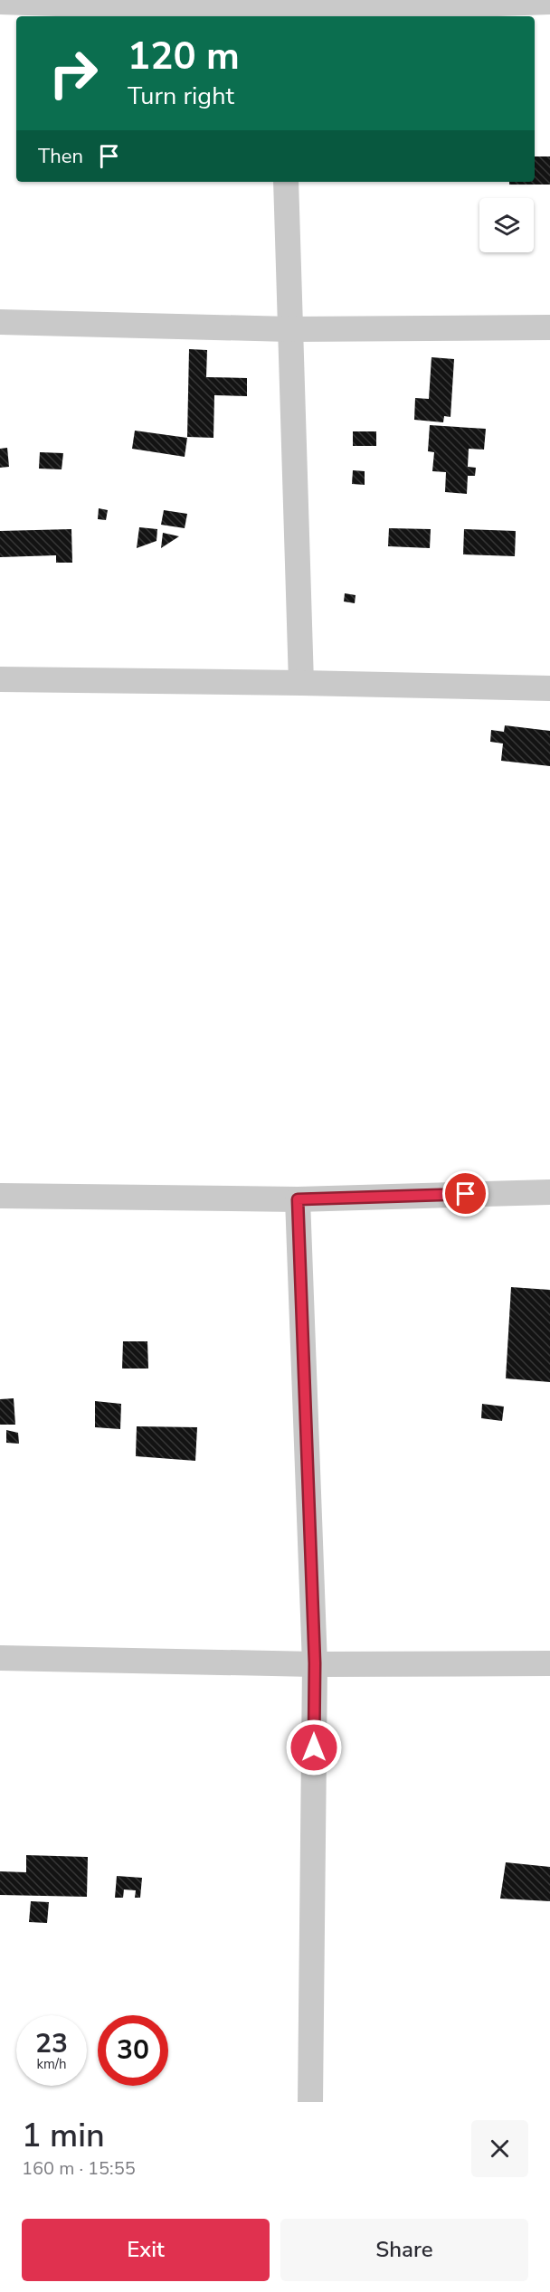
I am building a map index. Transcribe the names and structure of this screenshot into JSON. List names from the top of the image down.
{
  "page": {
    "turn": ["120 m", "Turn right"],
    "then": "Then",
    "speed": "23 km/h",
    "limit": "30",
    "heading": ["1 min", "160 m · 15:55"],
    "buttons": ["Exit", "Share"]
  }
}
